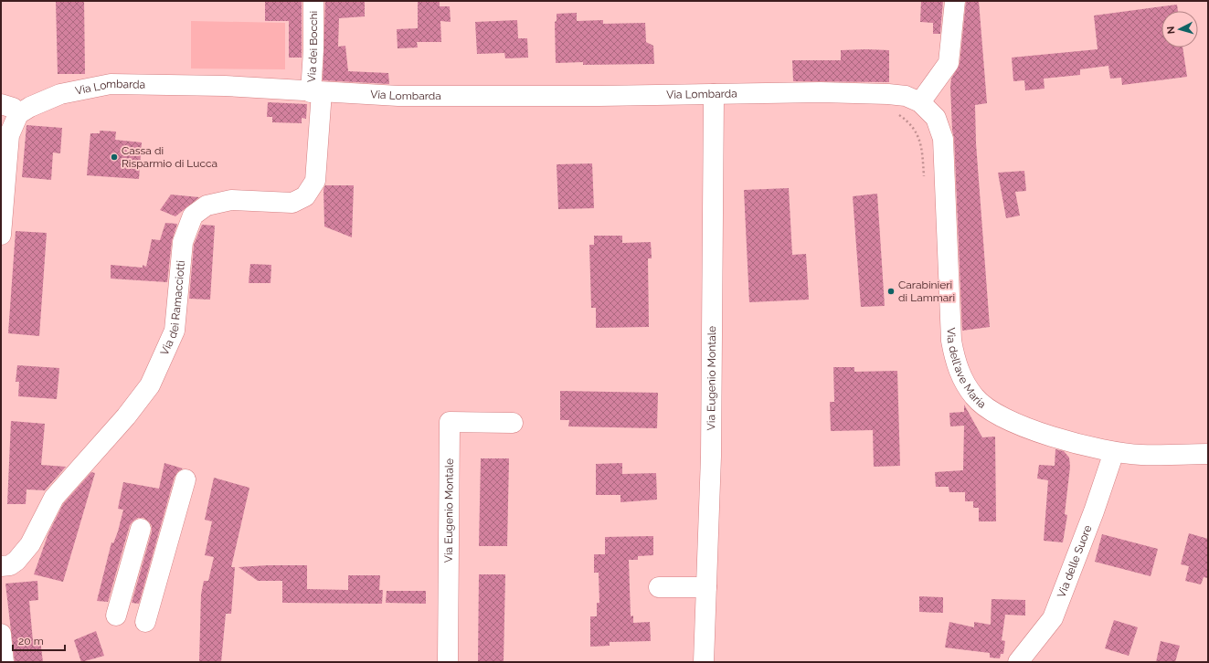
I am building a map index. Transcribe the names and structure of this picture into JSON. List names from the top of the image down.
{
  "streets": {
    "street": [
      "Via dei Bocchi",
      "Via Lombarda",
      "Via dei Ramacciotti",
      "Via dell'ave Maria",
      "Via Eugenio Montale",
      "Via delle Suore"
    ]
  },
  "crossings": [
    ["Via dei Bocchi", "Via Lombarda"],
    ["Via dei Bocchi", "Via dei Ramacciotti"],
    ["Via Lombarda", "Via dei Ramacciotti"],
    ["Via Lombarda", "Via dell'ave Maria"],
    ["Via Lombarda", "Via Eugenio Montale"],
    ["Via dell'ave Maria", "Via delle Suore"]
  ],
  "places": ["Cassa di Risparmio di Lucca", "Carabinieri di Lammari"],
  "scale_bar": "20 m",
  "north": "left"
}
